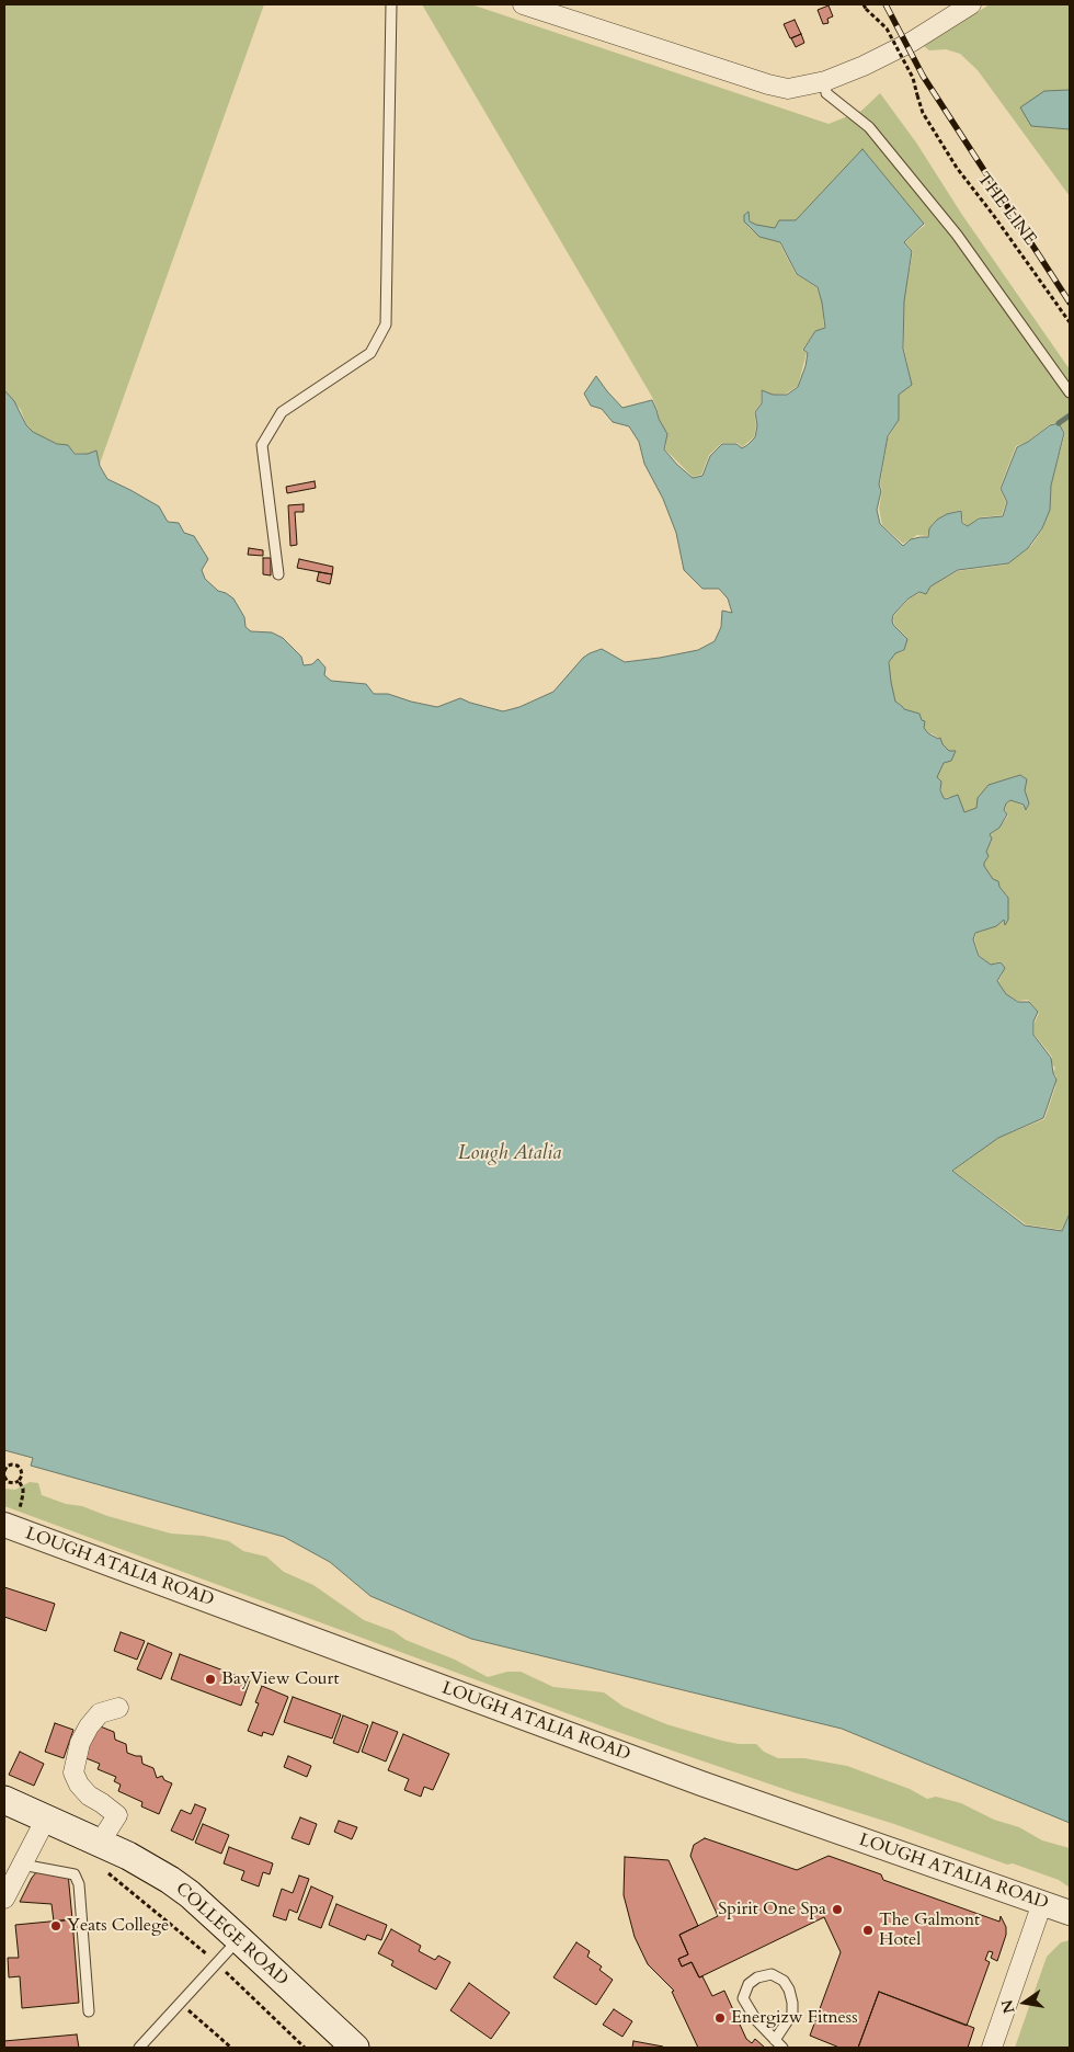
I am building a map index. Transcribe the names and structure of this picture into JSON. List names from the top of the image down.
{
  "streets": {
    "main road": ["COLLEGE ROAD"],
    "street": ["LOUGH ATALIA ROAD"],
    "path": ["THE LINE"]
  },
  "water": ["Lough Atalia"],
  "places": [
    "BayView Court",
    "Spirit One Spa",
    "Yeats College",
    "The Galmont Hotel",
    "Energizw Fitness"
  ],
  "north": "left"
}
